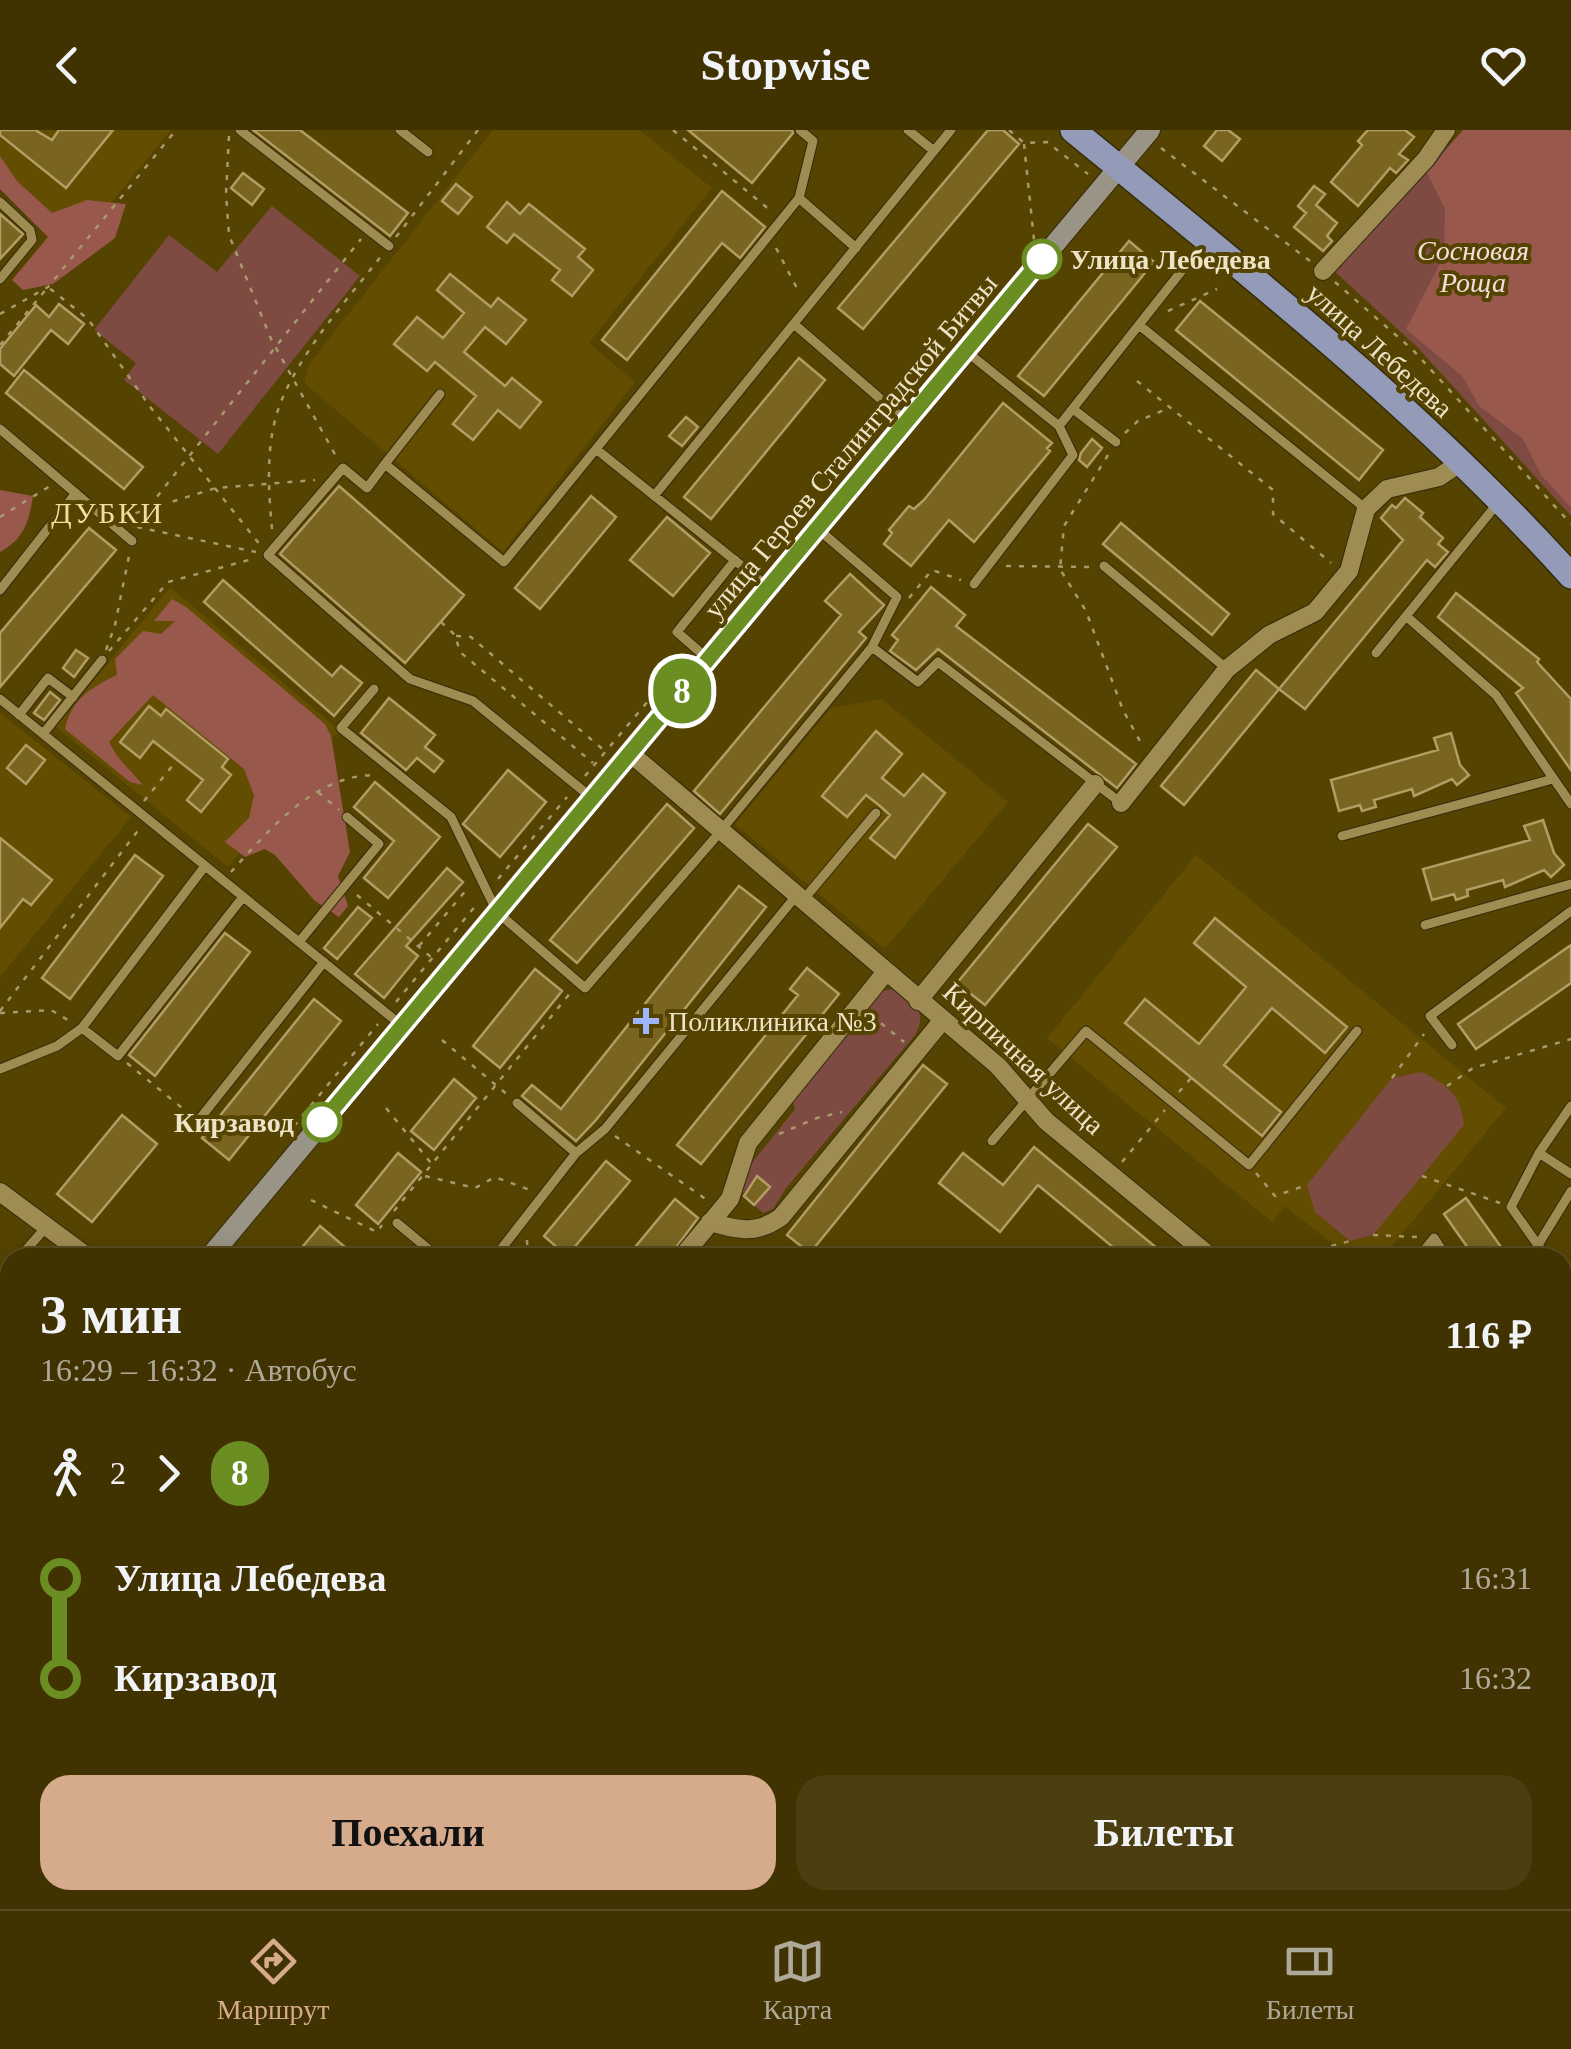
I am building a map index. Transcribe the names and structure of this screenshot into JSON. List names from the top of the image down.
{
  "streets": {
    "main road": ["улица Лебедева"],
    "street": ["улица Героев Сталинградской Битвы", "Кирпичная улица"]
  },
  "crossings": [
    ["улица Лебедева", "улица Героев Сталинградской Битвы"]
  ],
  "districts": ["ДУБКИ"],
  "parks": ["Сосновая Роща"],
  "places": {
    "other": ["Улица Лебедева", "Кирзавод"],
    "health": ["Поликлиника №3"]
  },
  "lines": ["bus line 8"],
  "page": {
    "header": "Stopwise",
    "on_map": "8",
    "heading": ["3 мин", "16:29 – 16:32 · Автобус", "116 ₽"],
    "legs": ["2", "8"],
    "list": [
      {
        "name": "Улица Лебедева",
        "value": "16:31"
      },
      {
        "name": "Кирзавод",
        "value": "16:32"
      }
    ],
    "buttons": ["Поехали", "Билеты"],
    "tabs": ["Маршрут", "Карта", "Билеты"]
  }
}
